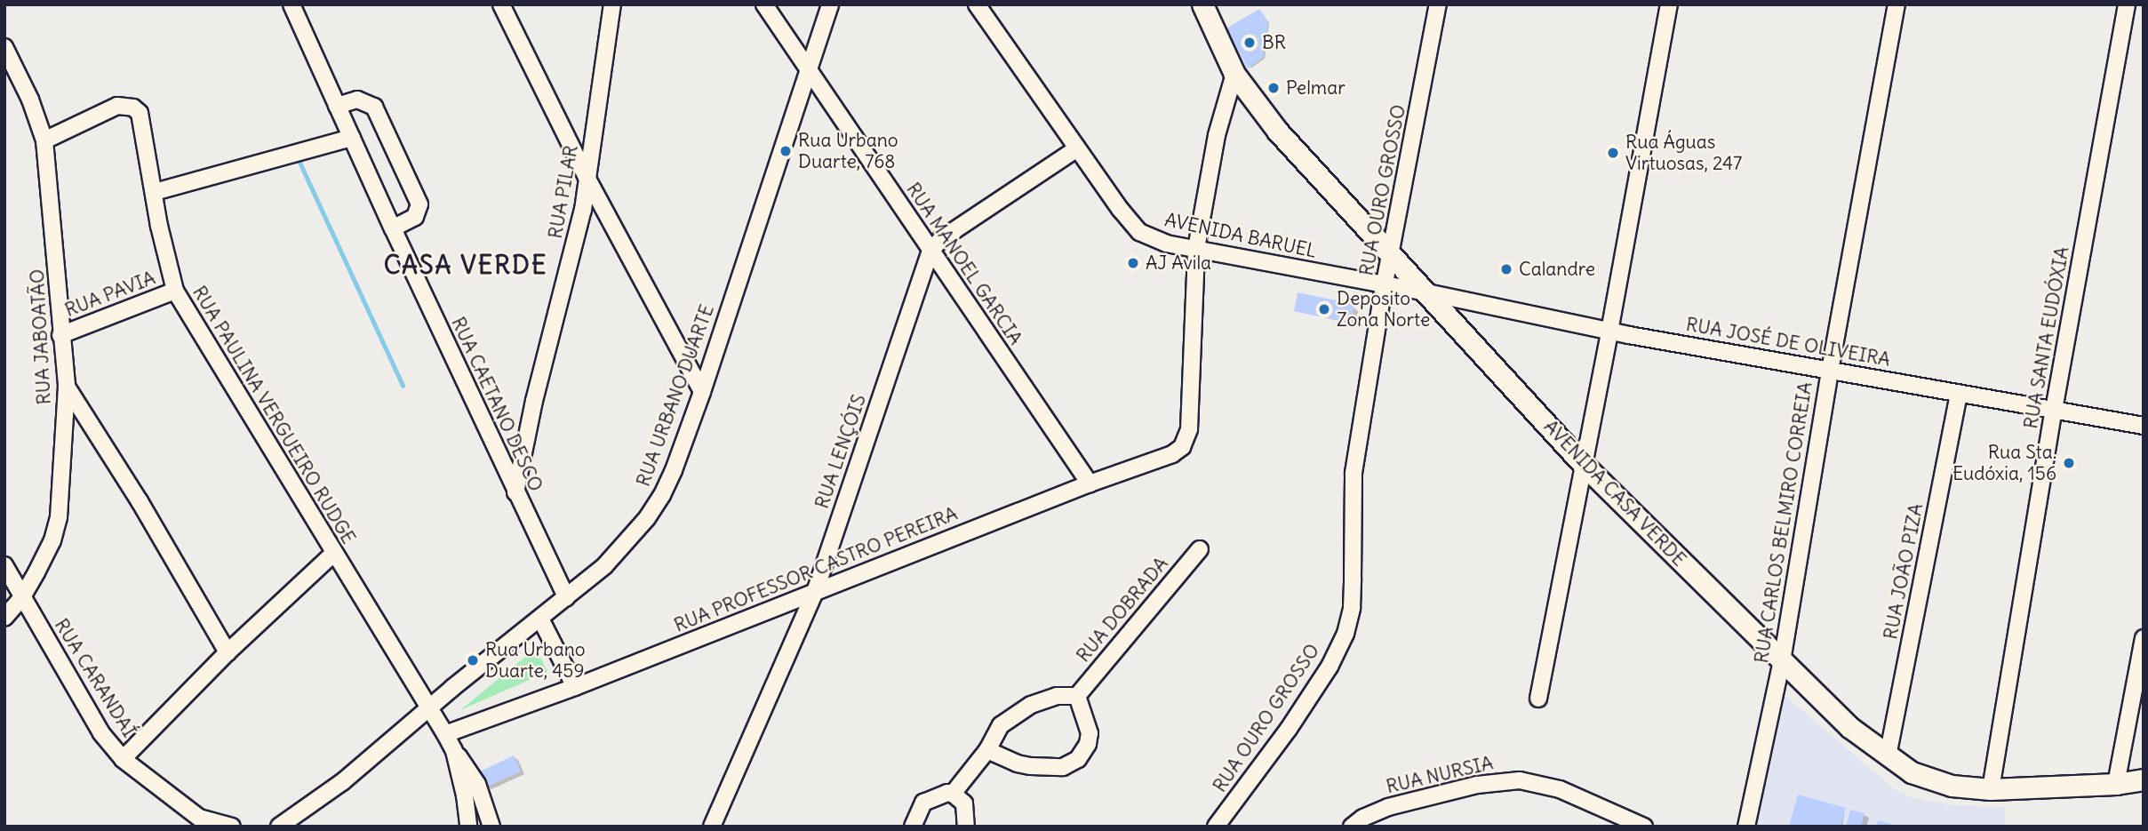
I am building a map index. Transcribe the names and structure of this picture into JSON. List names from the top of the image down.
{
  "streets": {
    "main road": ["AVENIDA CASA VERDE"],
    "street": [
      "RUA OURO GROSSO",
      "RUA PILAR",
      "AVENIDA BARUEL",
      "RUA MANOEL GARCIA",
      "RUA PAVIA",
      "RUA JABOATÃO",
      "RUA SANTA EUDÓXIA",
      "RUA JOSÉ DE OLIVEIRA",
      "RUA URBANO DUARTE",
      "RUA CAETANO DESCO",
      "RUA PAULINA VERGUEIRO RUDGE",
      "RUA LENÇÓIS",
      "RUA CARLOS BELMIRO CORREIA",
      "RUA PROFESSOR CASTRO PEREIRA",
      "RUA JOÃO PIZA",
      "RUA DOBRADA",
      "RUA CARANDAÍ",
      "RUA NURSIA"
    ]
  },
  "crossings": [
    ["RUA OURO GROSSO", "AVENIDA BARUEL"],
    ["RUA OURO GROSSO", "AVENIDA CASA VERDE"],
    ["RUA PILAR", "RUA CAETANO DESCO"],
    ["AVENIDA BARUEL", "RUA JOSÉ DE OLIVEIRA"],
    ["AVENIDA BARUEL", "AVENIDA CASA VERDE"],
    ["AVENIDA BARUEL", "RUA PROFESSOR CASTRO PEREIRA"],
    ["RUA MANOEL GARCIA", "RUA URBANO DUARTE"],
    ["RUA MANOEL GARCIA", "RUA LENÇÓIS"],
    ["RUA MANOEL GARCIA", "RUA PROFESSOR CASTRO PEREIRA"],
    ["RUA PAVIA", "RUA JABOATÃO"],
    ["RUA PAVIA", "RUA PAULINA VERGUEIRO RUDGE"],
    ["RUA JABOATÃO", "RUA PAULINA VERGUEIRO RUDGE"],
    ["RUA JABOATÃO", "RUA CARANDAÍ"],
    ["RUA SANTA EUDÓXIA", "RUA JOSÉ DE OLIVEIRA"],
    ["RUA SANTA EUDÓXIA", "AVENIDA CASA VERDE"],
    ["RUA JOSÉ DE OLIVEIRA", "AVENIDA CASA VERDE"],
    ["RUA JOSÉ DE OLIVEIRA", "RUA CARLOS BELMIRO CORREIA"],
    ["RUA JOSÉ DE OLIVEIRA", "RUA JOÃO PIZA"],
    ["RUA URBANO DUARTE", "RUA CAETANO DESCO"],
    ["RUA URBANO DUARTE", "RUA PAULINA VERGUEIRO RUDGE"],
    ["RUA PAULINA VERGUEIRO RUDGE", "RUA PROFESSOR CASTRO PEREIRA"],
    ["RUA LENÇÓIS", "RUA PROFESSOR CASTRO PEREIRA"],
    ["AVENIDA CASA VERDE", "RUA CARLOS BELMIRO CORREIA"],
    ["AVENIDA CASA VERDE", "RUA JOÃO PIZA"]
  ],
  "districts": ["CASA VERDE"],
  "places": [
    "BR",
    "Pelmar",
    "Rua Urbano Duarte, 768",
    "Rua Águas Virtuosas, 247",
    "AJ Avila",
    "Calandre",
    "Deposito Zona Norte",
    "Rua Sta. Eudóxia, 156",
    "Rua Urbano Duarte, 459"
  ]
}
